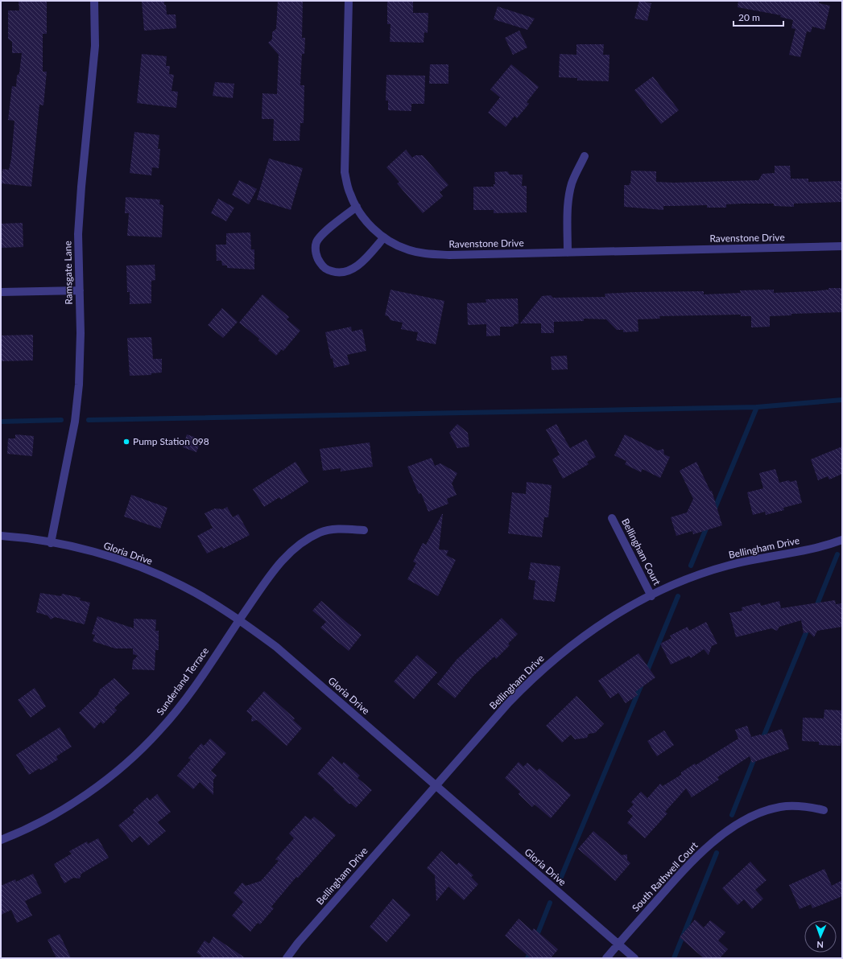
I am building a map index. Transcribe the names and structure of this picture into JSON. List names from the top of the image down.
{
  "streets": {
    "street": [
      "Ravenstone Drive",
      "Ramsgate Lane",
      "Bellingham Drive",
      "Bellingham Court",
      "Gloria Drive",
      "Sunderland Terrace",
      "South Rathwell Court"
    ]
  },
  "crossings": [
    ["Ramsgate Lane", "Gloria Drive"],
    ["Bellingham Drive", "Bellingham Court"],
    ["Bellingham Drive", "Gloria Drive"],
    ["Gloria Drive", "Sunderland Terrace"],
    ["Gloria Drive", "South Rathwell Court"]
  ],
  "places": ["Pump Station 098"],
  "scale_bar": "20 m",
  "north": "bottom"
}
